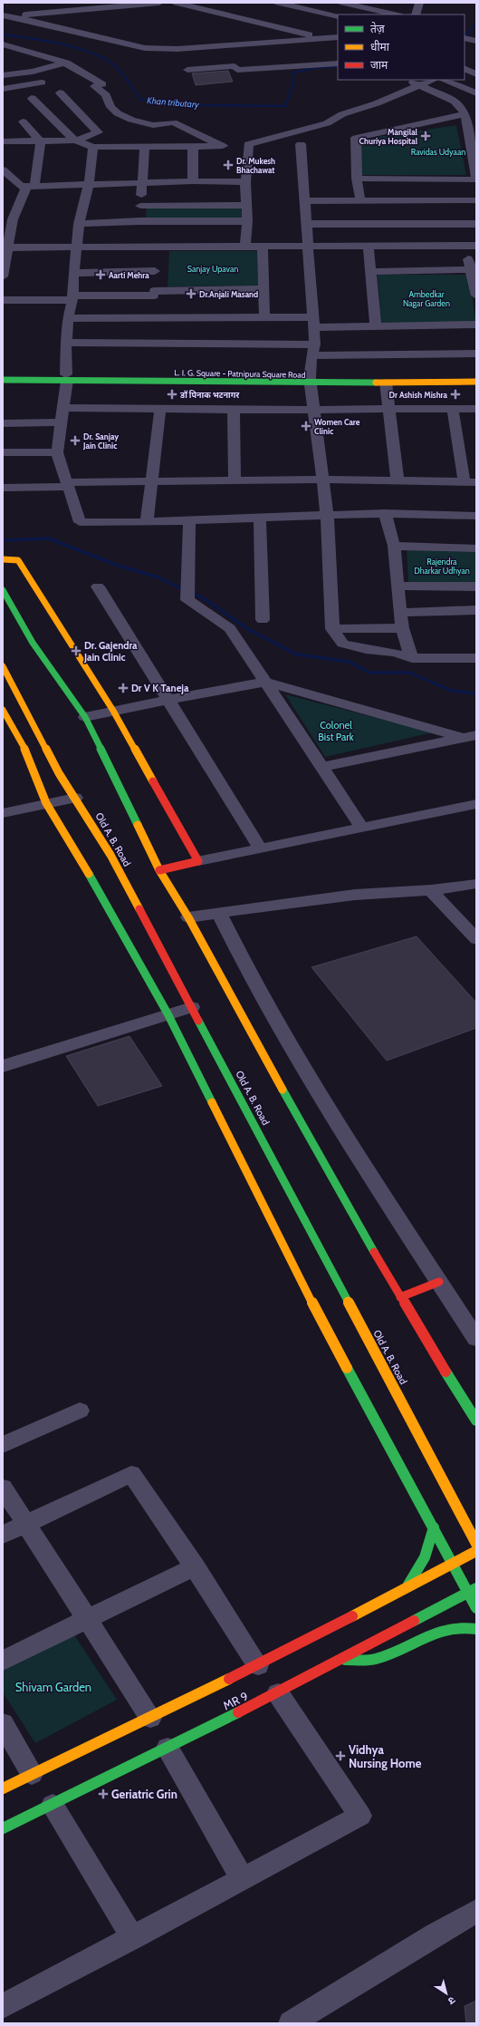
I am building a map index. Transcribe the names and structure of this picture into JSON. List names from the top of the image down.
{
  "streets": {
    "main road": ["L. I. G. Square - Patnipura Square Road", "Old A. B. Road", "MR 9"]
  },
  "water": ["Khan tributary"],
  "parks": [
    "Ravidas Udyaan",
    "Sanjay Upavan",
    "Ambedkar Nagar Garden",
    "Rajendra Dharkar Udhyan",
    "Colonel Bist Park",
    "Shivam Garden"
  ],
  "places": {
    "health": [
      "Mangilal Churiya Hospital",
      "Dr. Mukesh Bhachawat",
      "Aarti Mehra",
      "Dr.Anjali Masand",
      "डॉ पिनाक भटनागर",
      "Dr Ashish Mishra",
      "Women Care Clinic",
      "Dr. Sanjay Jain Clinic",
      "Dr. Gajendra Jain Clinic",
      "Dr V K Taneja",
      "Vidhya Nursing Home",
      "Geriatric Grin"
    ]
  },
  "legend": ["तेज़", "धीमा", "जाम"],
  "north": "bottom right"
}
